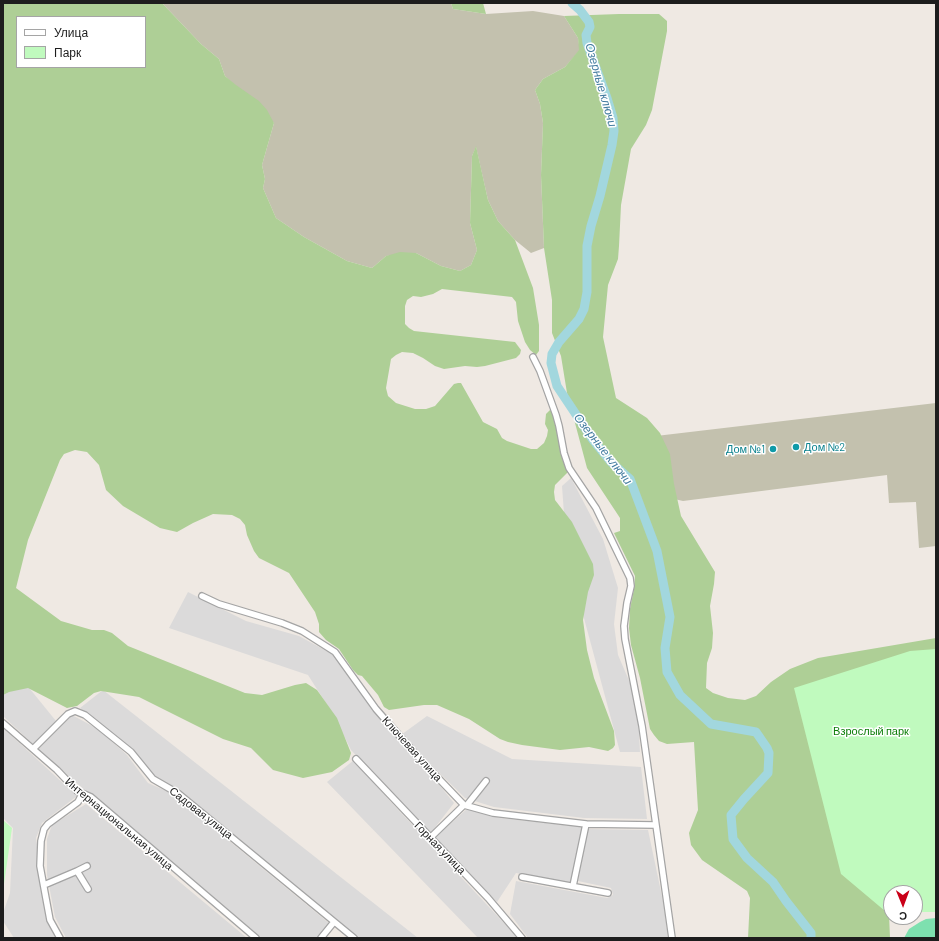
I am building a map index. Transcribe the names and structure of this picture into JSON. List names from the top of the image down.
{
  "streets": {
    "street": [
      "Ключевая улица",
      "Садовая улица",
      "Интернациональная улица",
      "Горная улица"
    ]
  },
  "crossings": [
    ["Садовая улица", "Интернациональная улица"]
  ],
  "water": ["Озерные ключи"],
  "parks": ["Взрослый парк"],
  "places": ["Дом №2", "Дом №1"],
  "legend": ["Улица", "Парк"],
  "north": "bottom"
}
